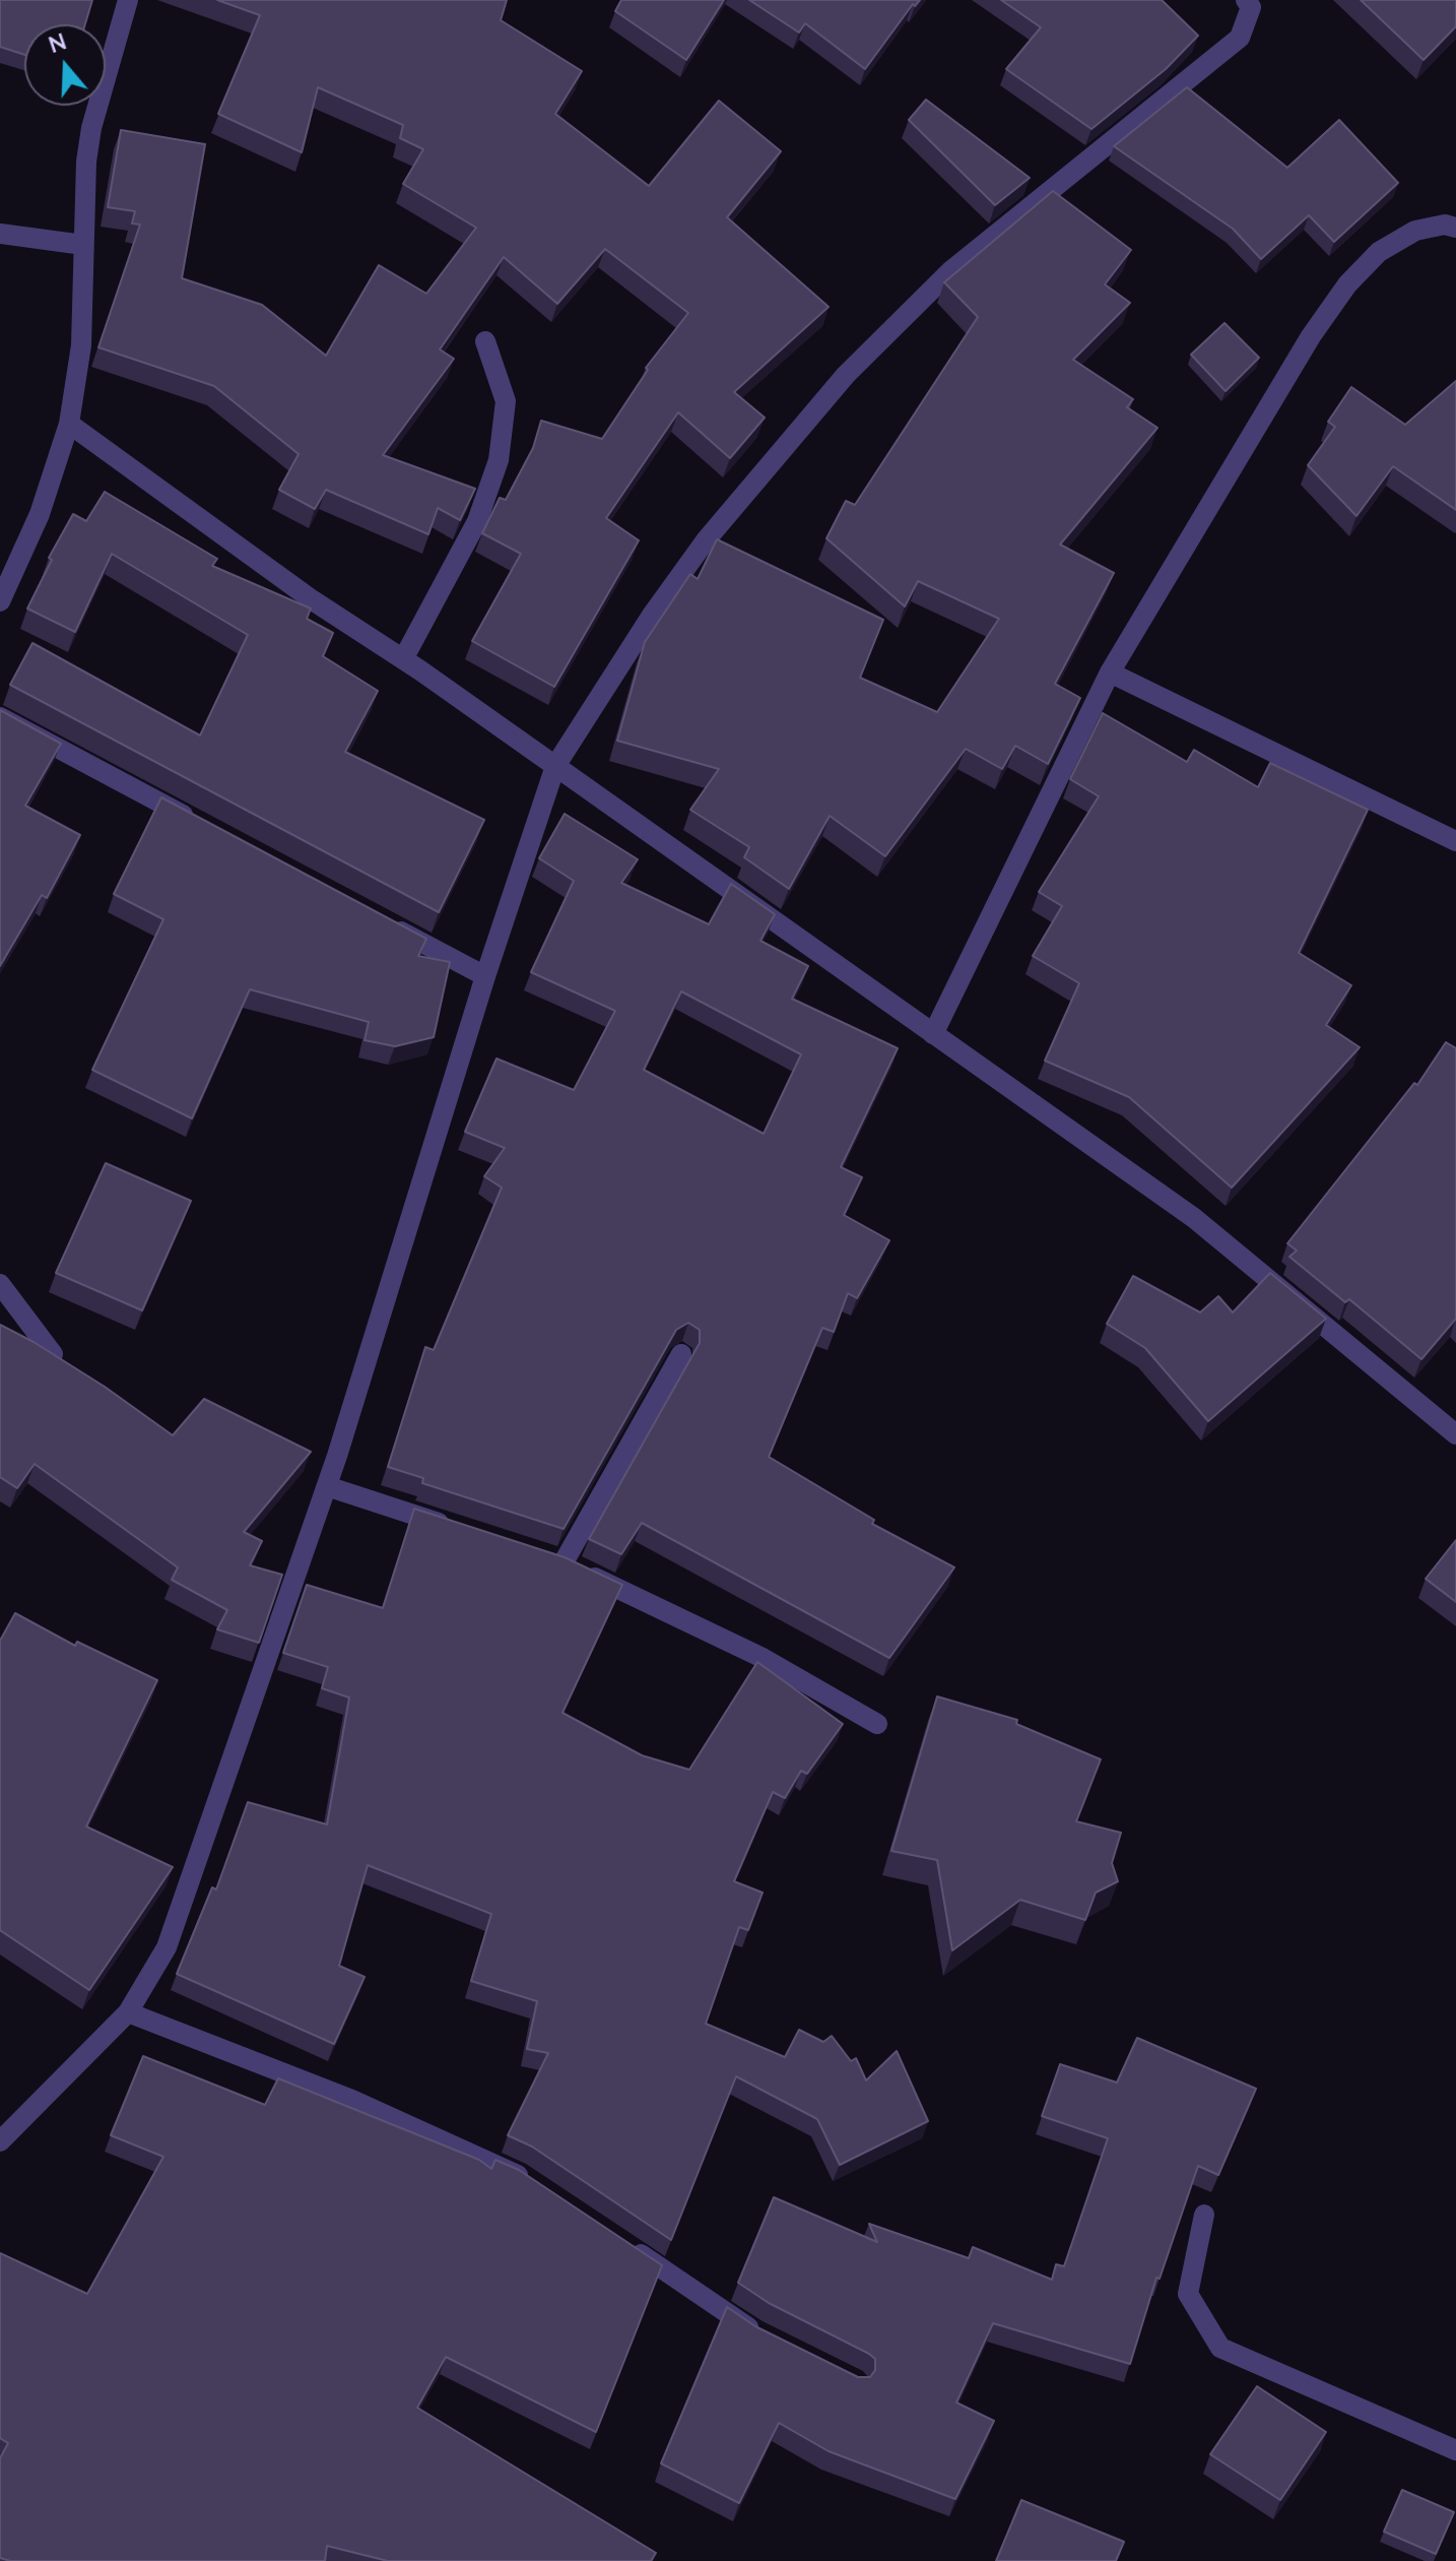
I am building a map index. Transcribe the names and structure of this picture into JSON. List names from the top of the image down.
{
  "north": "top"
}
